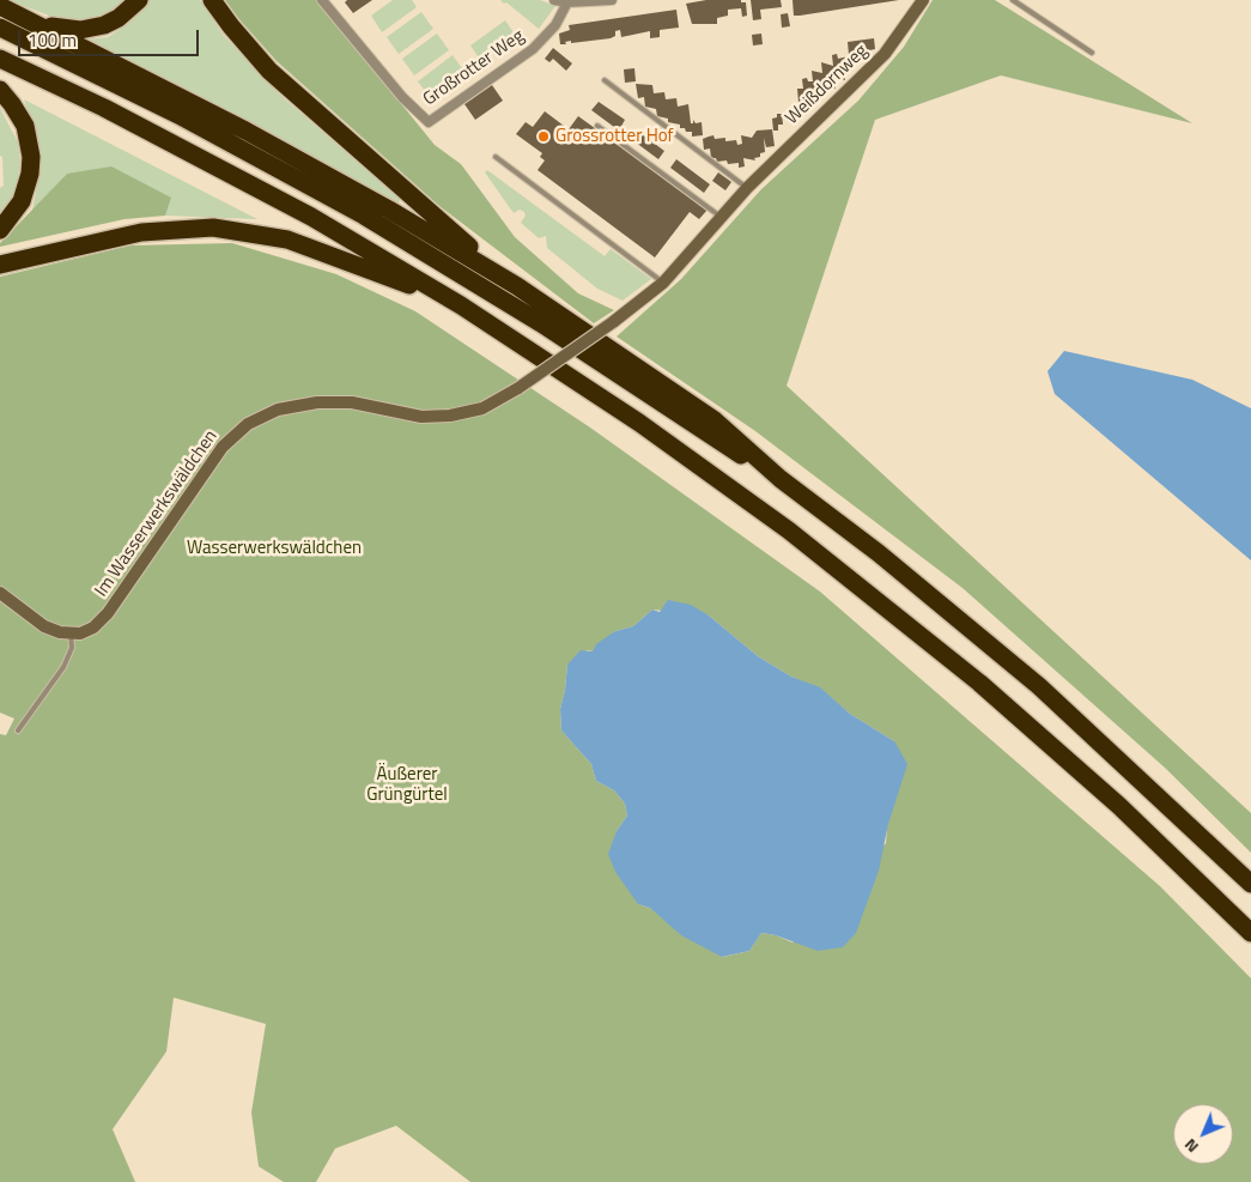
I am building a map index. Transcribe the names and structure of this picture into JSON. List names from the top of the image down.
{
  "streets": {
    "street": ["Großrotter Weg", "Weißdornweg", "Im Wasserwerkswäldchen"]
  },
  "crossings": [
    ["Weißdornweg", "Im Wasserwerkswäldchen"]
  ],
  "parks": ["Wasserwerkswäldchen", "Äußerer Grüngürtel"],
  "places": ["Grossrotter Hof"],
  "scale_bar": "100 m",
  "north": "bottom left"
}
